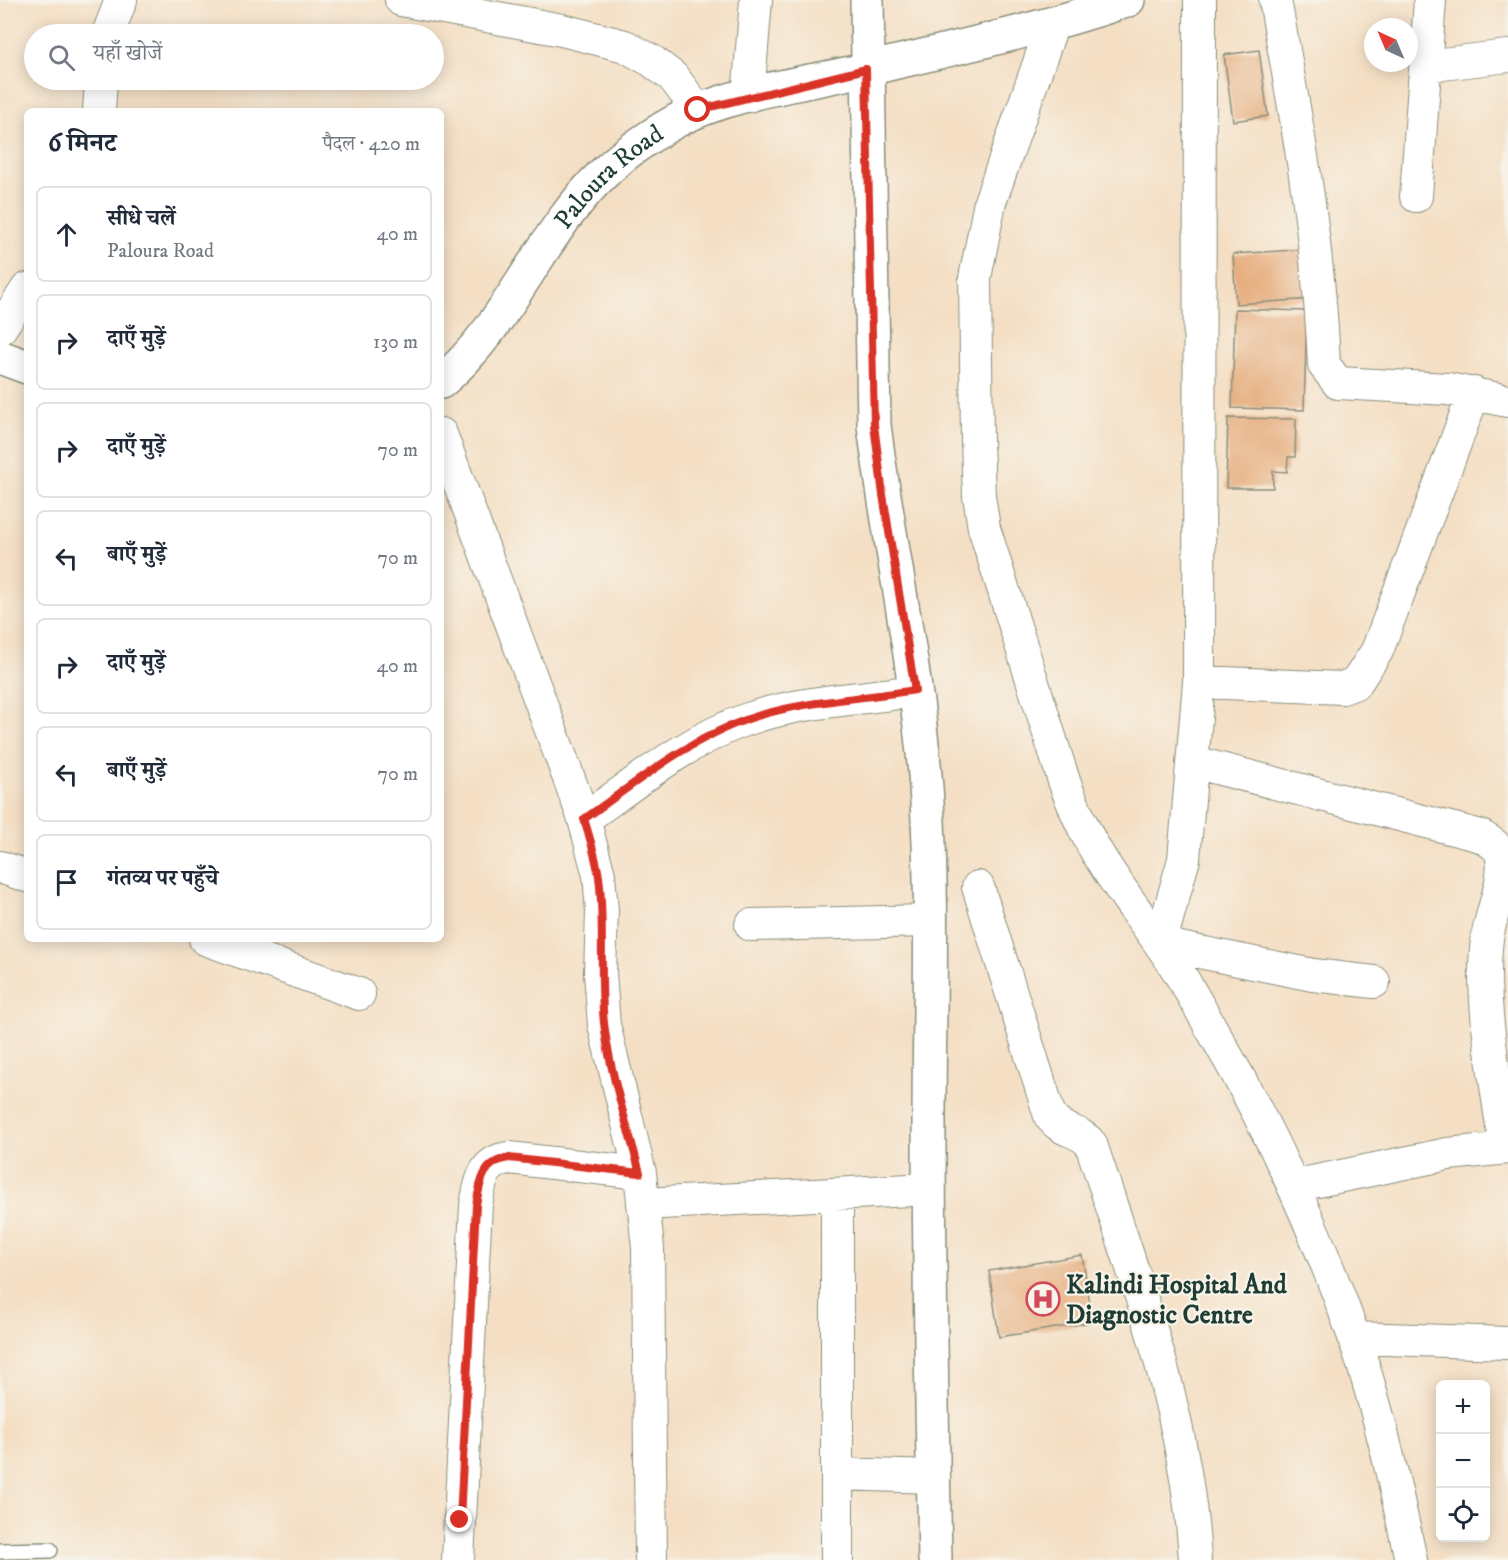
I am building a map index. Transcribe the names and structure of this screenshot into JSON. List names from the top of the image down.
{
  "streets": {
    "street": ["Paloura Road"]
  },
  "places": {
    "hospital": ["Kalindi Hospital And Diagnostic Centre"]
  },
  "north": "top left",
  "page": {
    "search": "यहाँ खोजें",
    "heading": ["6 मिनट", "पैदल · 420 m"],
    "list": [
      ["सीधे चलें", "Paloura Road", "40 m"],
      ["दाएँ मुड़ें", "130 m"],
      ["दाएँ मुड़ें", "70 m"],
      ["बाएँ मुड़ें", "70 m"],
      ["दाएँ मुड़ें", "40 m"],
      ["बाएँ मुड़ें", "70 m"],
      "गंतव्य पर पहुँचे"
    ],
    "map_buttons": ["+", "−"]
  }
}
